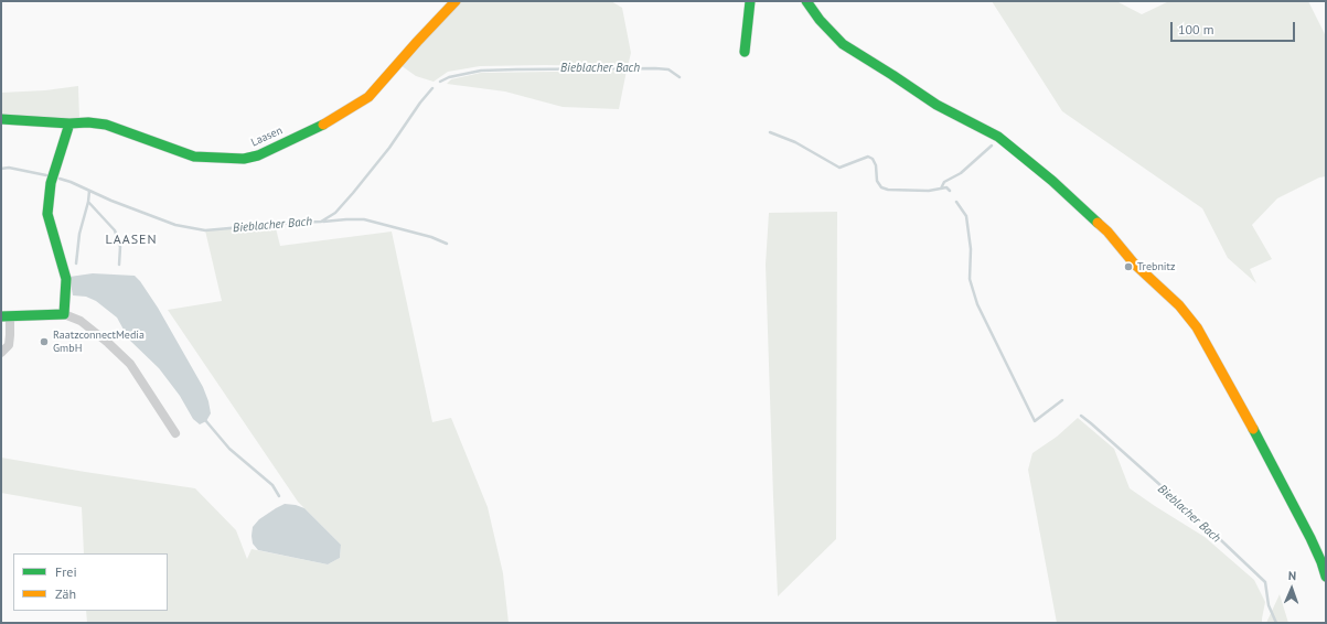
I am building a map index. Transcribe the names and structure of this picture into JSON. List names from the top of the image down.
{
  "streets": {
    "street": ["Laasen"]
  },
  "districts": ["LAASEN"],
  "water": ["Bieblacher Bach"],
  "places": ["Trebnitz", "RaatzconnectMedia GmbH"],
  "legend": ["Frei", "Zäh"],
  "scale_bar": "100 m",
  "north": "top"
}
